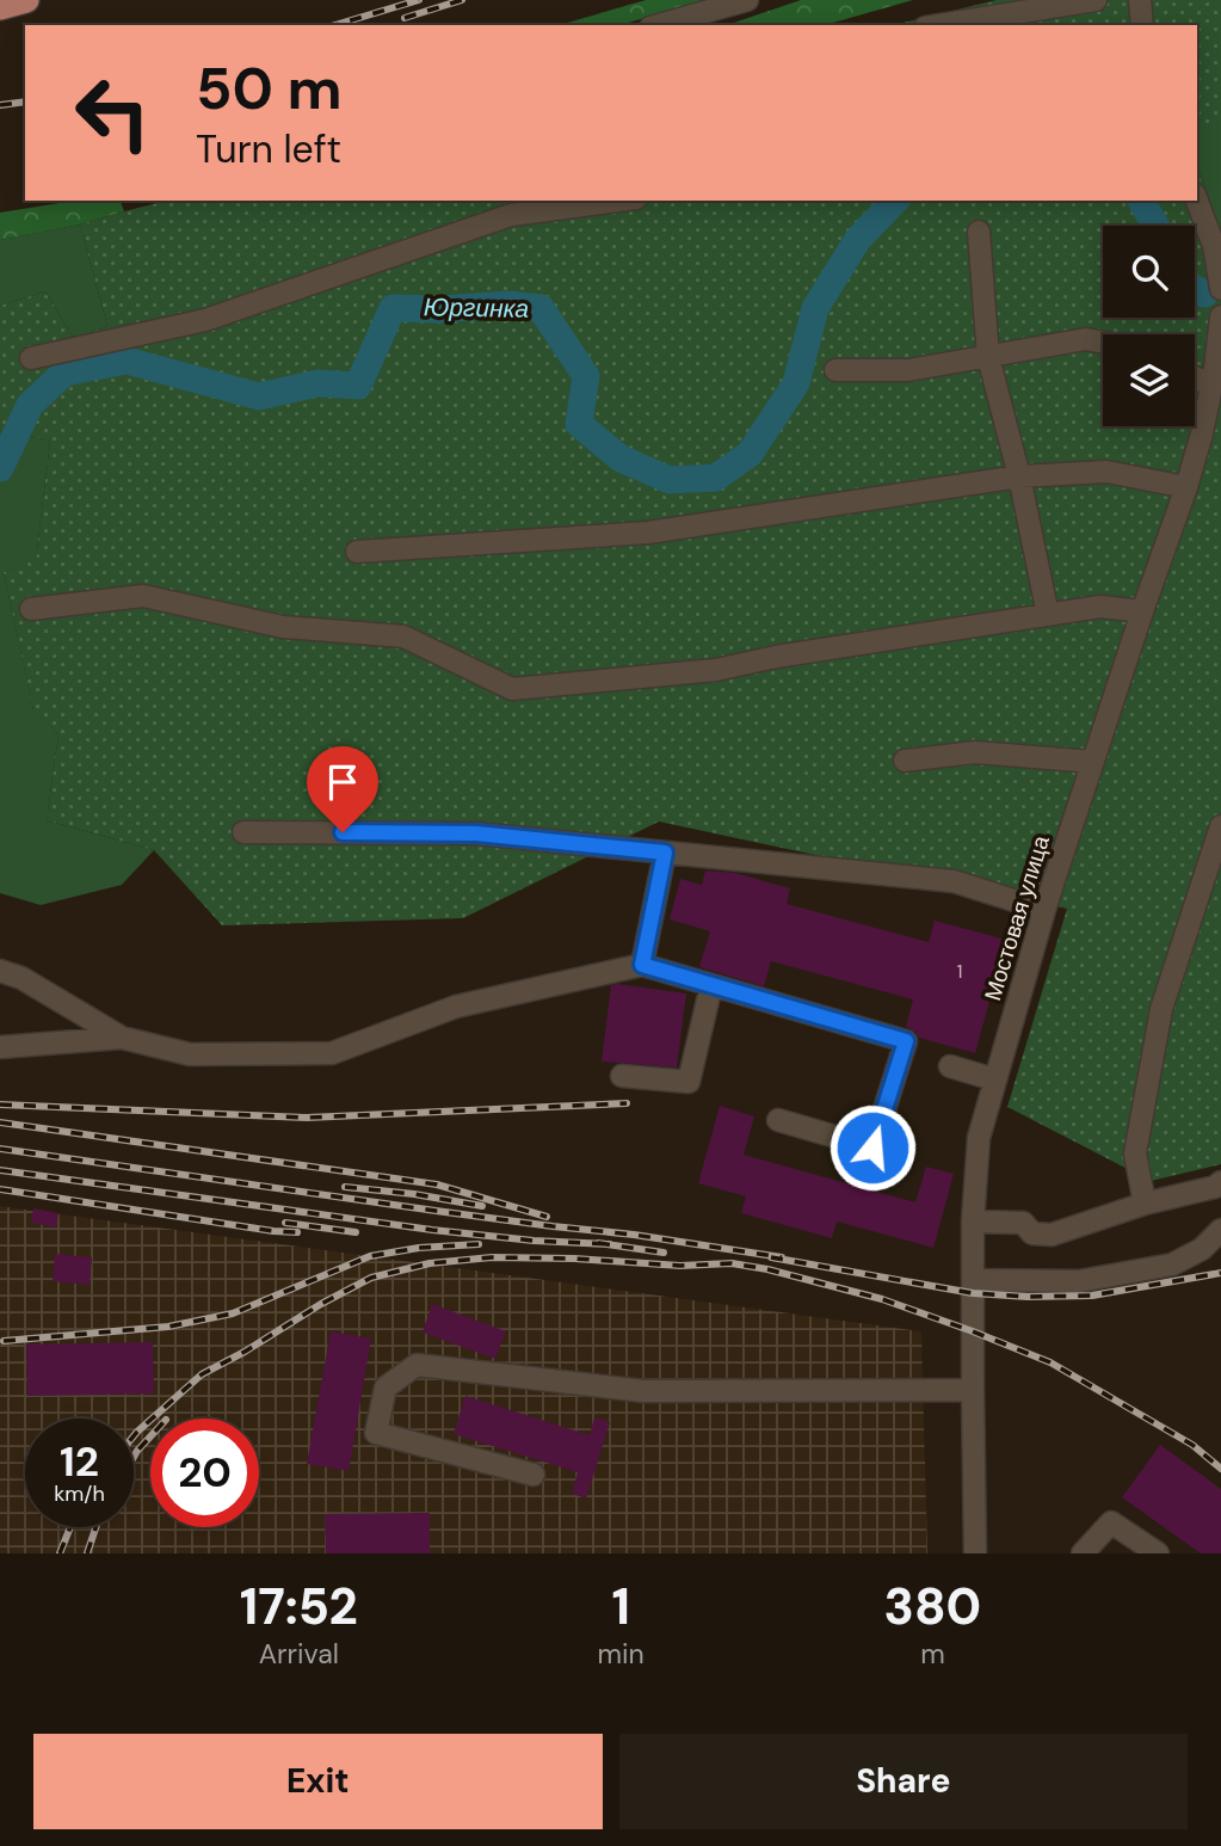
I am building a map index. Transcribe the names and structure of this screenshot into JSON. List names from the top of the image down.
{
  "streets": {
    "street": ["Мостовая улица"]
  },
  "water": ["Юргинка"],
  "house_numbers": ["1"],
  "page": {
    "turn": ["50 m", "Turn left"],
    "speed": "12 km/h",
    "limit": "20",
    "eta": [
      "17:52",
      "Arrival",
      "1",
      "min",
      "380",
      "m"
    ],
    "buttons": ["Exit", "Share"]
  }
}
